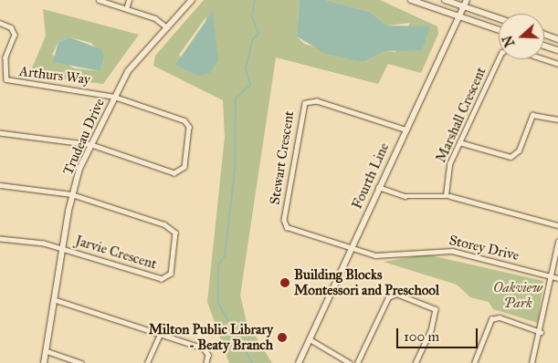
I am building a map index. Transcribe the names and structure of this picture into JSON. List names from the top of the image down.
{
  "streets": {
    "main road": ["Trudeau Drive", "Fourth Line"],
    "street": [
      "Arthurs Way",
      "Marshall Crescent",
      "Stewart Crescent",
      "Storey Drive",
      "Jarvie Crescent"
    ]
  },
  "crossings": [
    ["Arthurs Way", "Trudeau Drive"],
    ["Trudeau Drive", "Jarvie Crescent"],
    ["Stewart Crescent", "Fourth Line"],
    ["Stewart Crescent", "Storey Drive"],
    ["Fourth Line", "Storey Drive"]
  ],
  "parks": ["Oakview Park"],
  "places": ["Building Blocks Montessori and Preschool", "Milton Public Library - Beaty Branch"],
  "scale_bar": "100 m",
  "north": "left"
}
